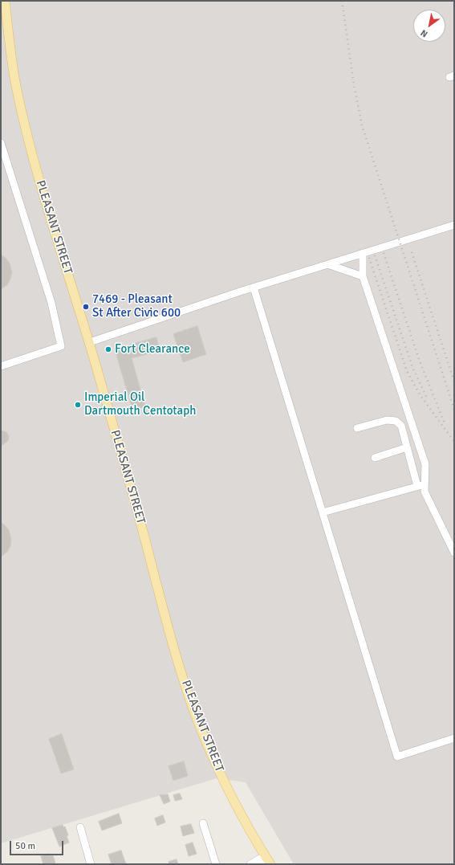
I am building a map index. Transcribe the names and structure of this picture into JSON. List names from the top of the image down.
{
  "streets": {
    "main road": ["PLEASANT STREET"]
  },
  "places": ["7469 - Pleasant St After Civic 600", "Fort Clearance", "Imperial Oil Dartmouth Centotaph"],
  "scale_bar": "50 m",
  "north": "bottom left"
}
